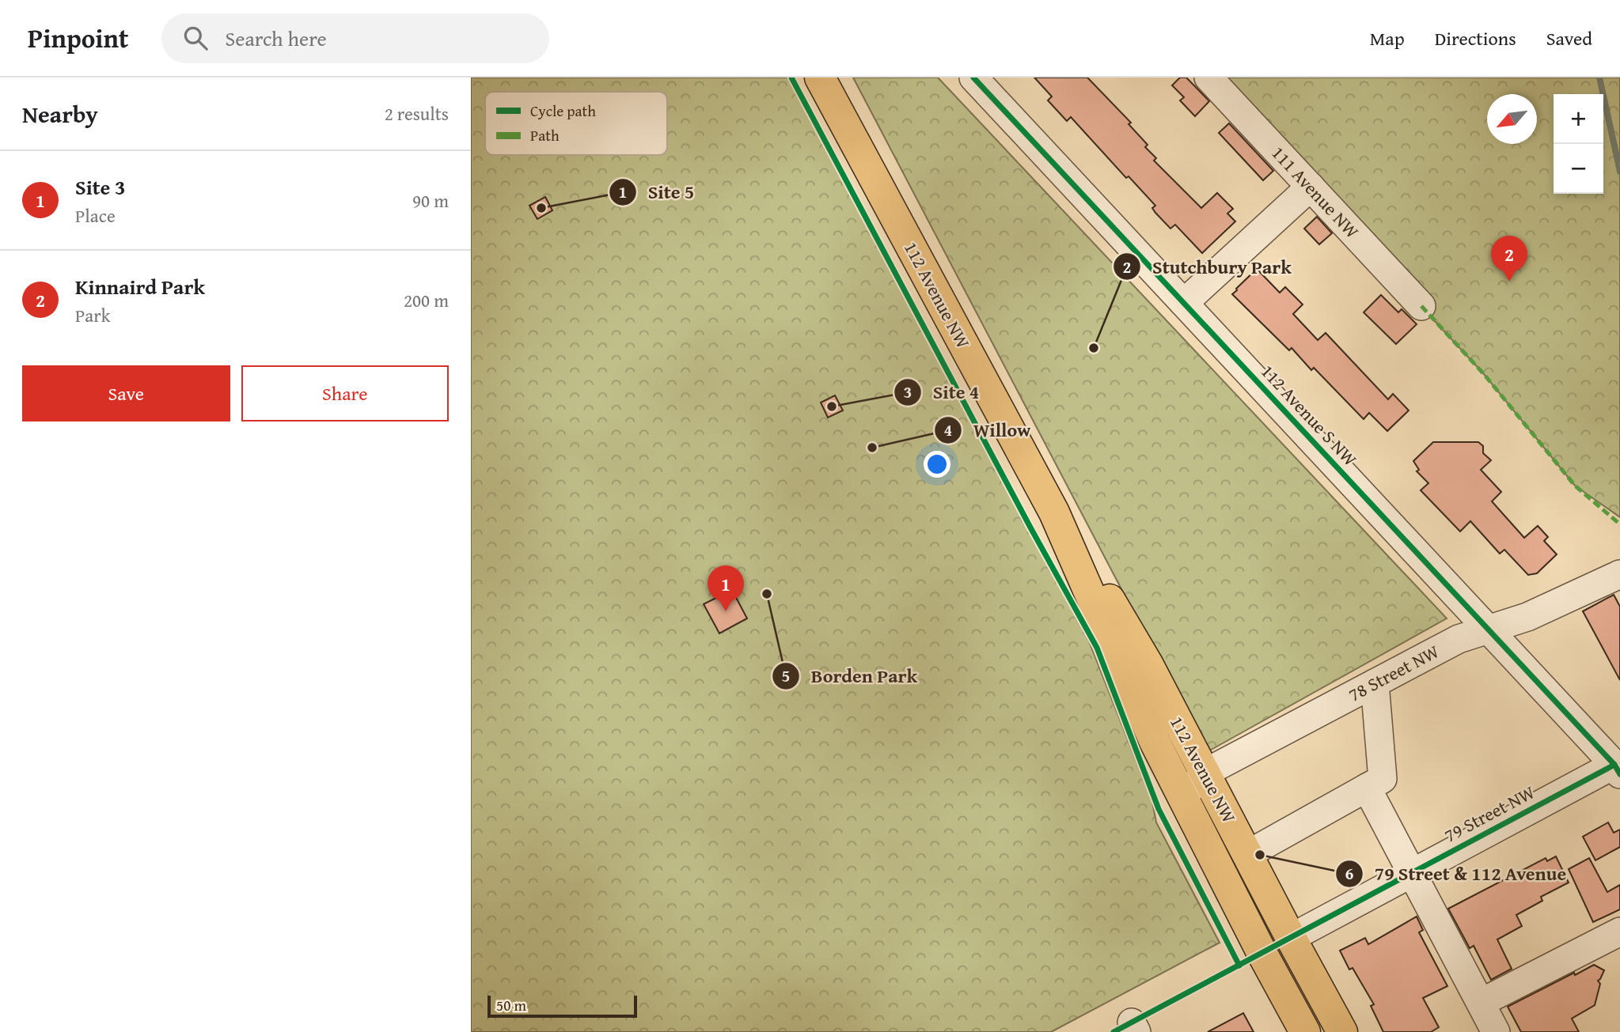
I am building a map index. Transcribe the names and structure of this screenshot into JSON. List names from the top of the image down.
{
  "streets": {
    "main road": ["112 Avenue NW"],
    "street": [
      "111 Avenue NW",
      "112 Avenue S NW",
      "78 Street NW",
      "79 Street NW"
    ]
  },
  "crossings": [
    ["112 Avenue NW", "78 Street NW"],
    ["112 Avenue NW", "79 Street NW"],
    ["112 Avenue S NW", "78 Street NW"],
    ["112 Avenue S NW", "79 Street NW"]
  ],
  "places": [
    "Site 5",
    "Stutchbury Park",
    "Site 4",
    "Willow",
    "Borden Park",
    "79 Street & 112 Avenue"
  ],
  "legend": ["Cycle path", "Path"],
  "scale_bar": "50 m",
  "north": "bottom left",
  "page": {
    "header": "Pinpoint",
    "search": "Search here",
    "nav": ["Map", "Directions", "Saved"],
    "heading": ["Nearby", "2 results"],
    "map_buttons": ["+", "−"],
    "list": [
      {
        "mark": "1",
        "name": "Site 3",
        "note": "Place",
        "value": "90 m"
      },
      {
        "mark": "2",
        "name": "Kinnaird Park",
        "note": "Park",
        "value": "200 m"
      }
    ],
    "pins": ["2", "1"],
    "buttons": ["Save", "Share"],
    "scale": "50 m"
  }
}
